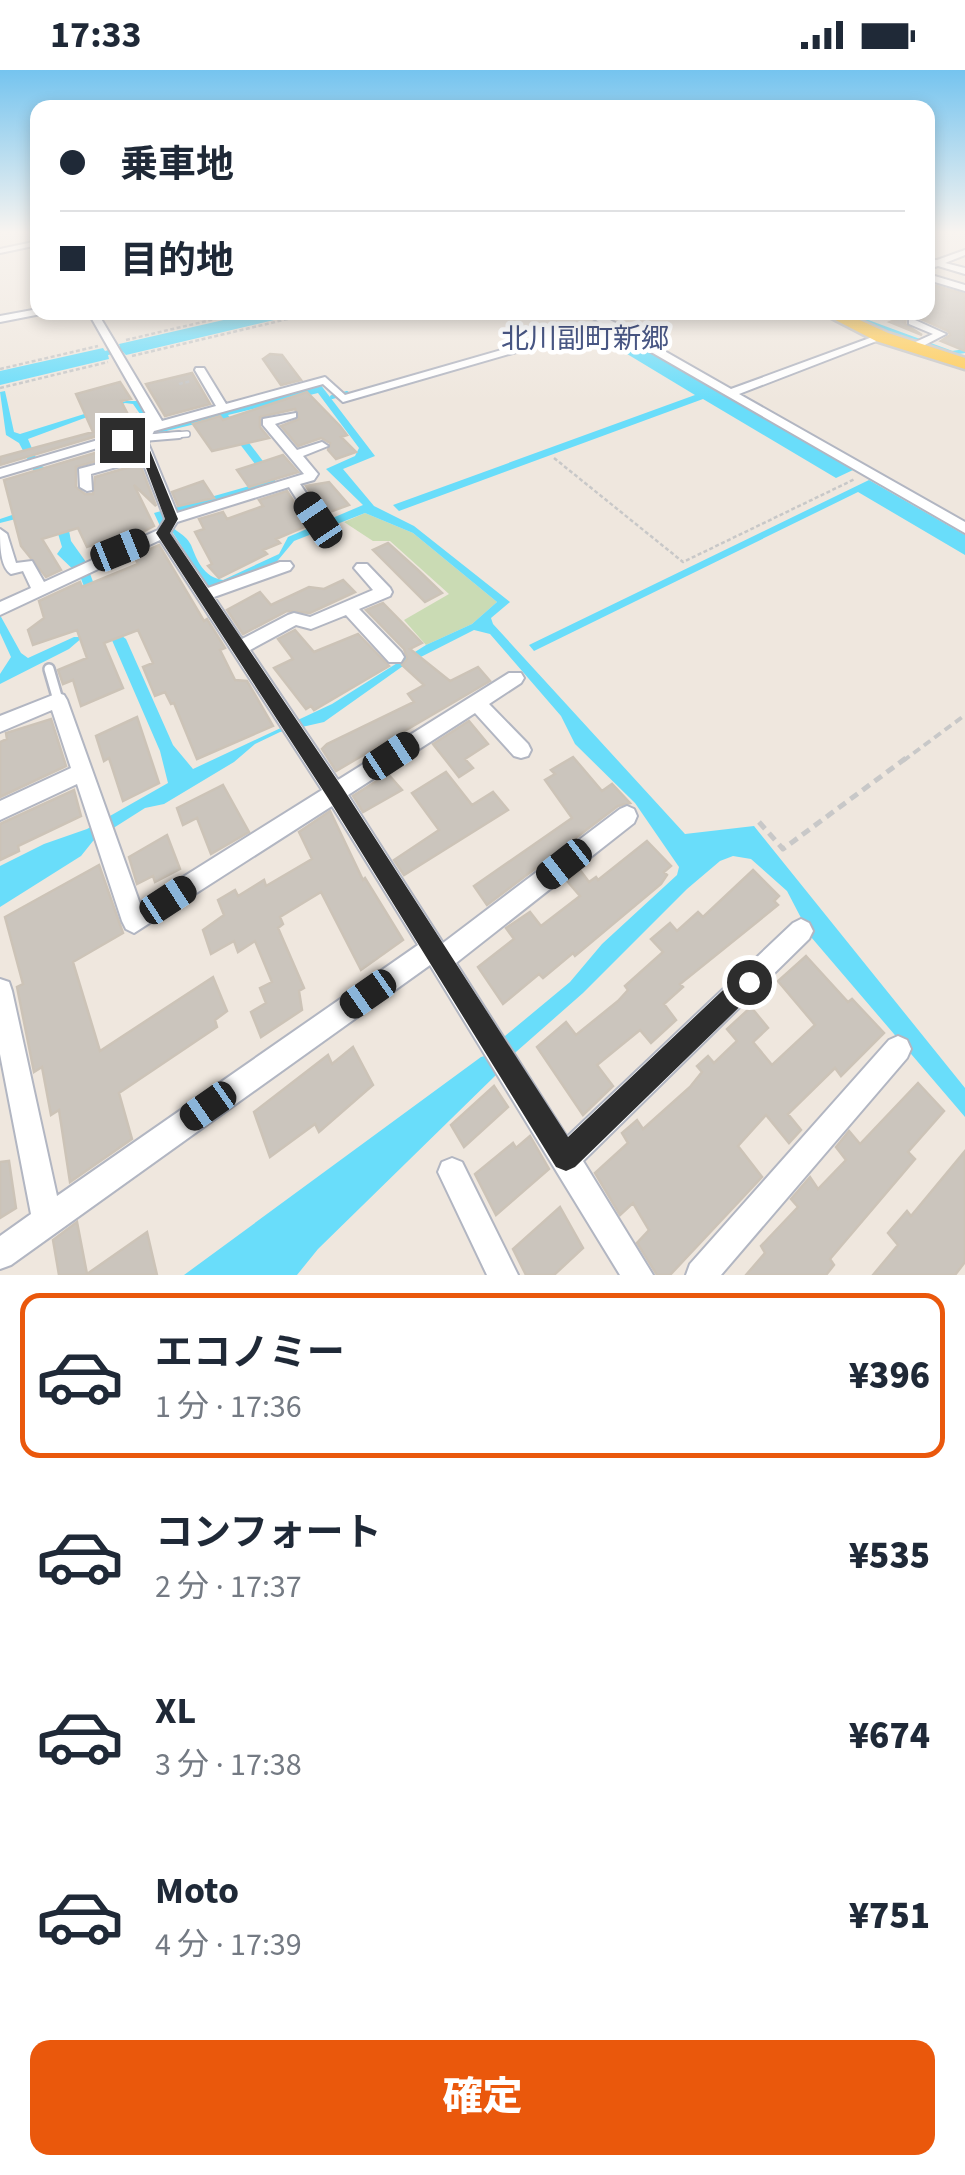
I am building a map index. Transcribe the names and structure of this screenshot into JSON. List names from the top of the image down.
{
  "districts": ["北川副町新郷"],
  "page": {
    "status": "17:33",
    "banner": ["乗車地", "目的地"],
    "list": [
      {
        "name": "エコノミー",
        "note": "1 分 · 17:36",
        "value": "¥396"
      },
      {
        "name": "コンフォート",
        "note": "2 分 · 17:37",
        "value": "¥535"
      },
      {
        "name": "XL",
        "note": "3 分 · 17:38",
        "value": "¥674"
      },
      {
        "name": "Moto",
        "note": "4 分 · 17:39",
        "value": "¥751"
      }
    ],
    "buttons": "確定"
  }
}
